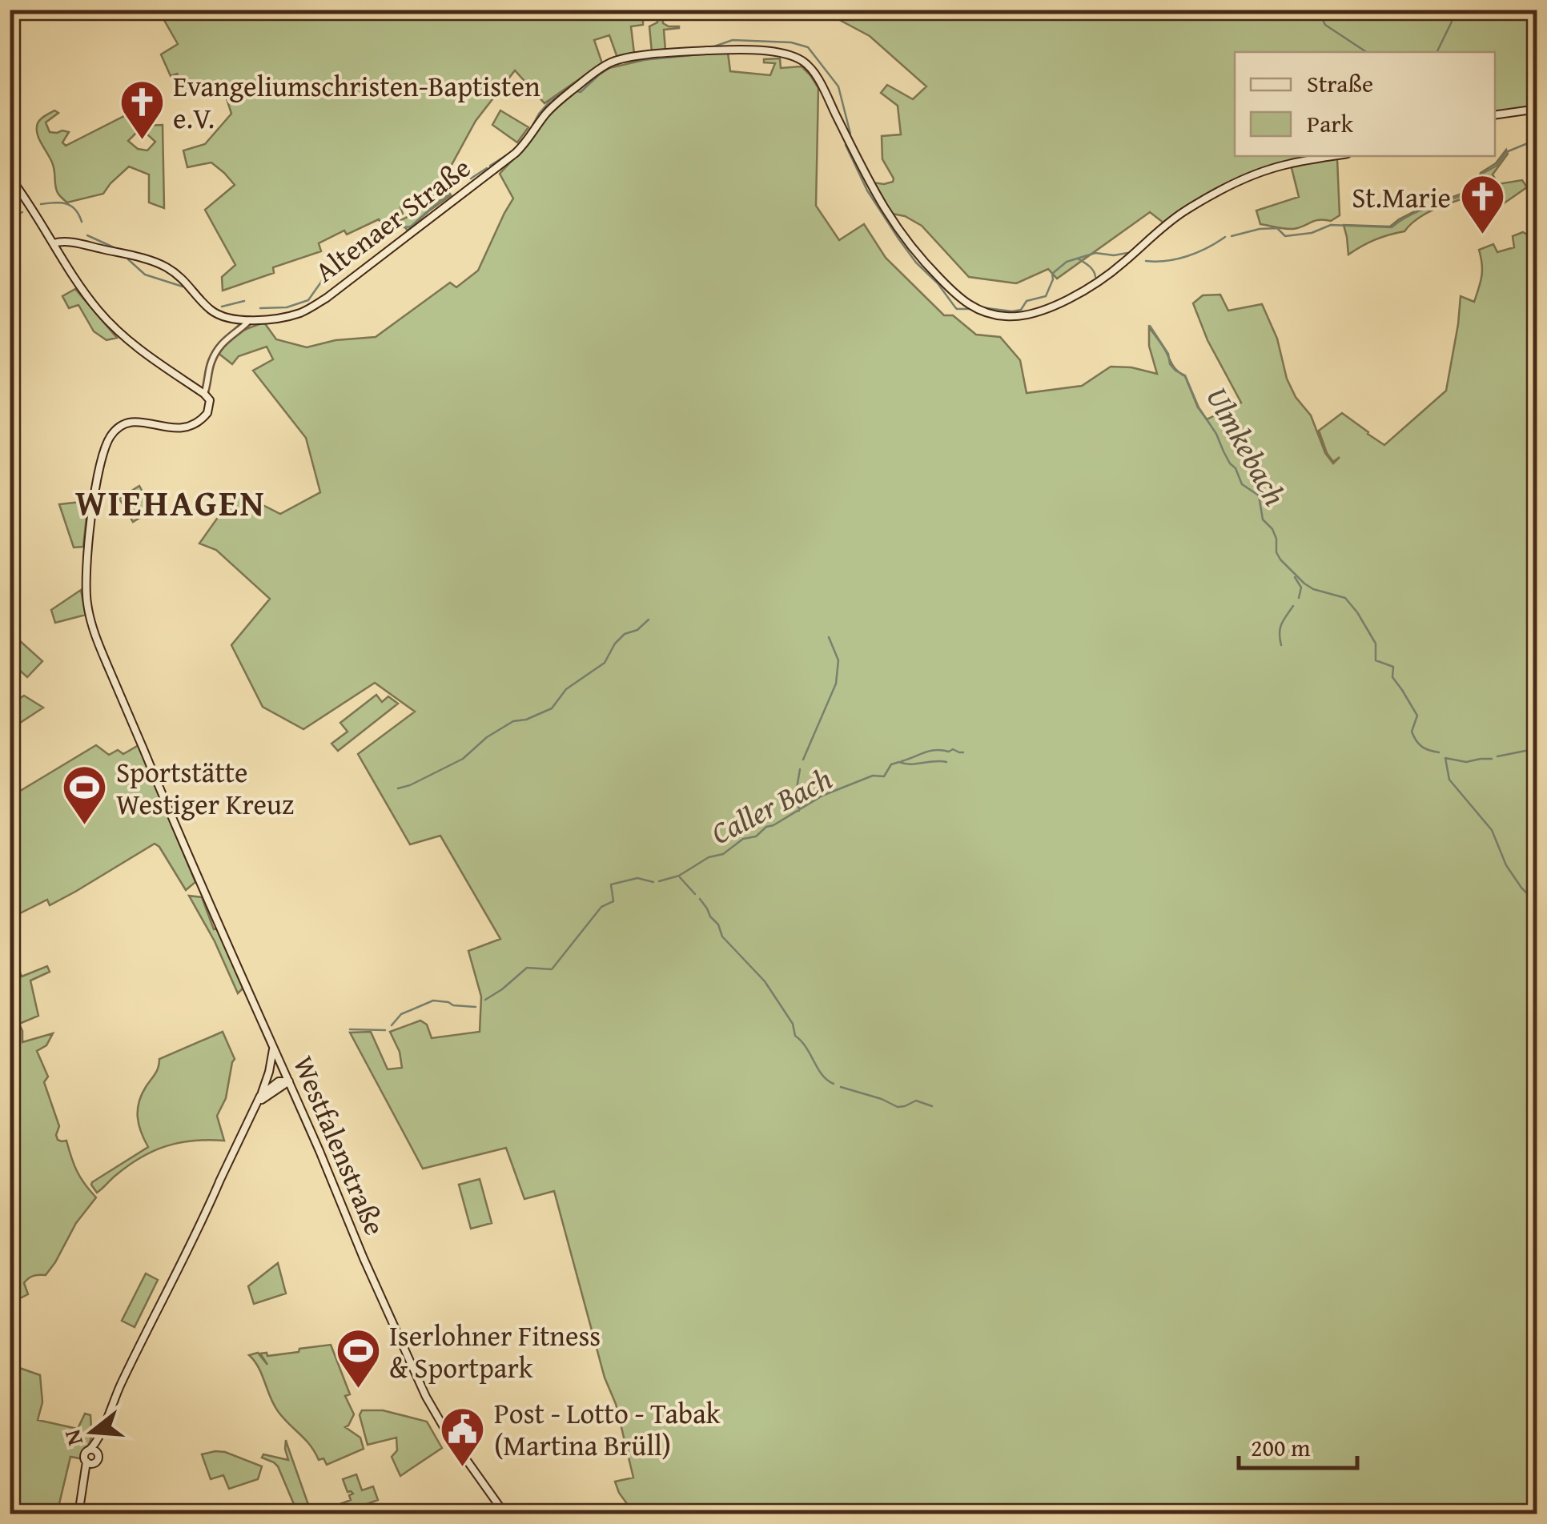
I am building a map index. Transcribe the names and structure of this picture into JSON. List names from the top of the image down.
{
  "streets": {
    "main road": ["Altenaer Straße", "Westfalenstraße"]
  },
  "districts": ["WIEHAGEN"],
  "water": ["Ulmkebach", "Caller Bach"],
  "places": {
    "church": ["Evangeliumschristen-Baptisten e.V.", "St.Marie"],
    "sports": ["Sportstätte Westiger Kreuz", "Iserlohner Fitness & Sportpark"],
    "public building": ["Post - Lotto - Tabak (Martina Brüll)"]
  },
  "legend": ["Straße", "Park"],
  "scale_bar": "200 m",
  "north": "left"
}
